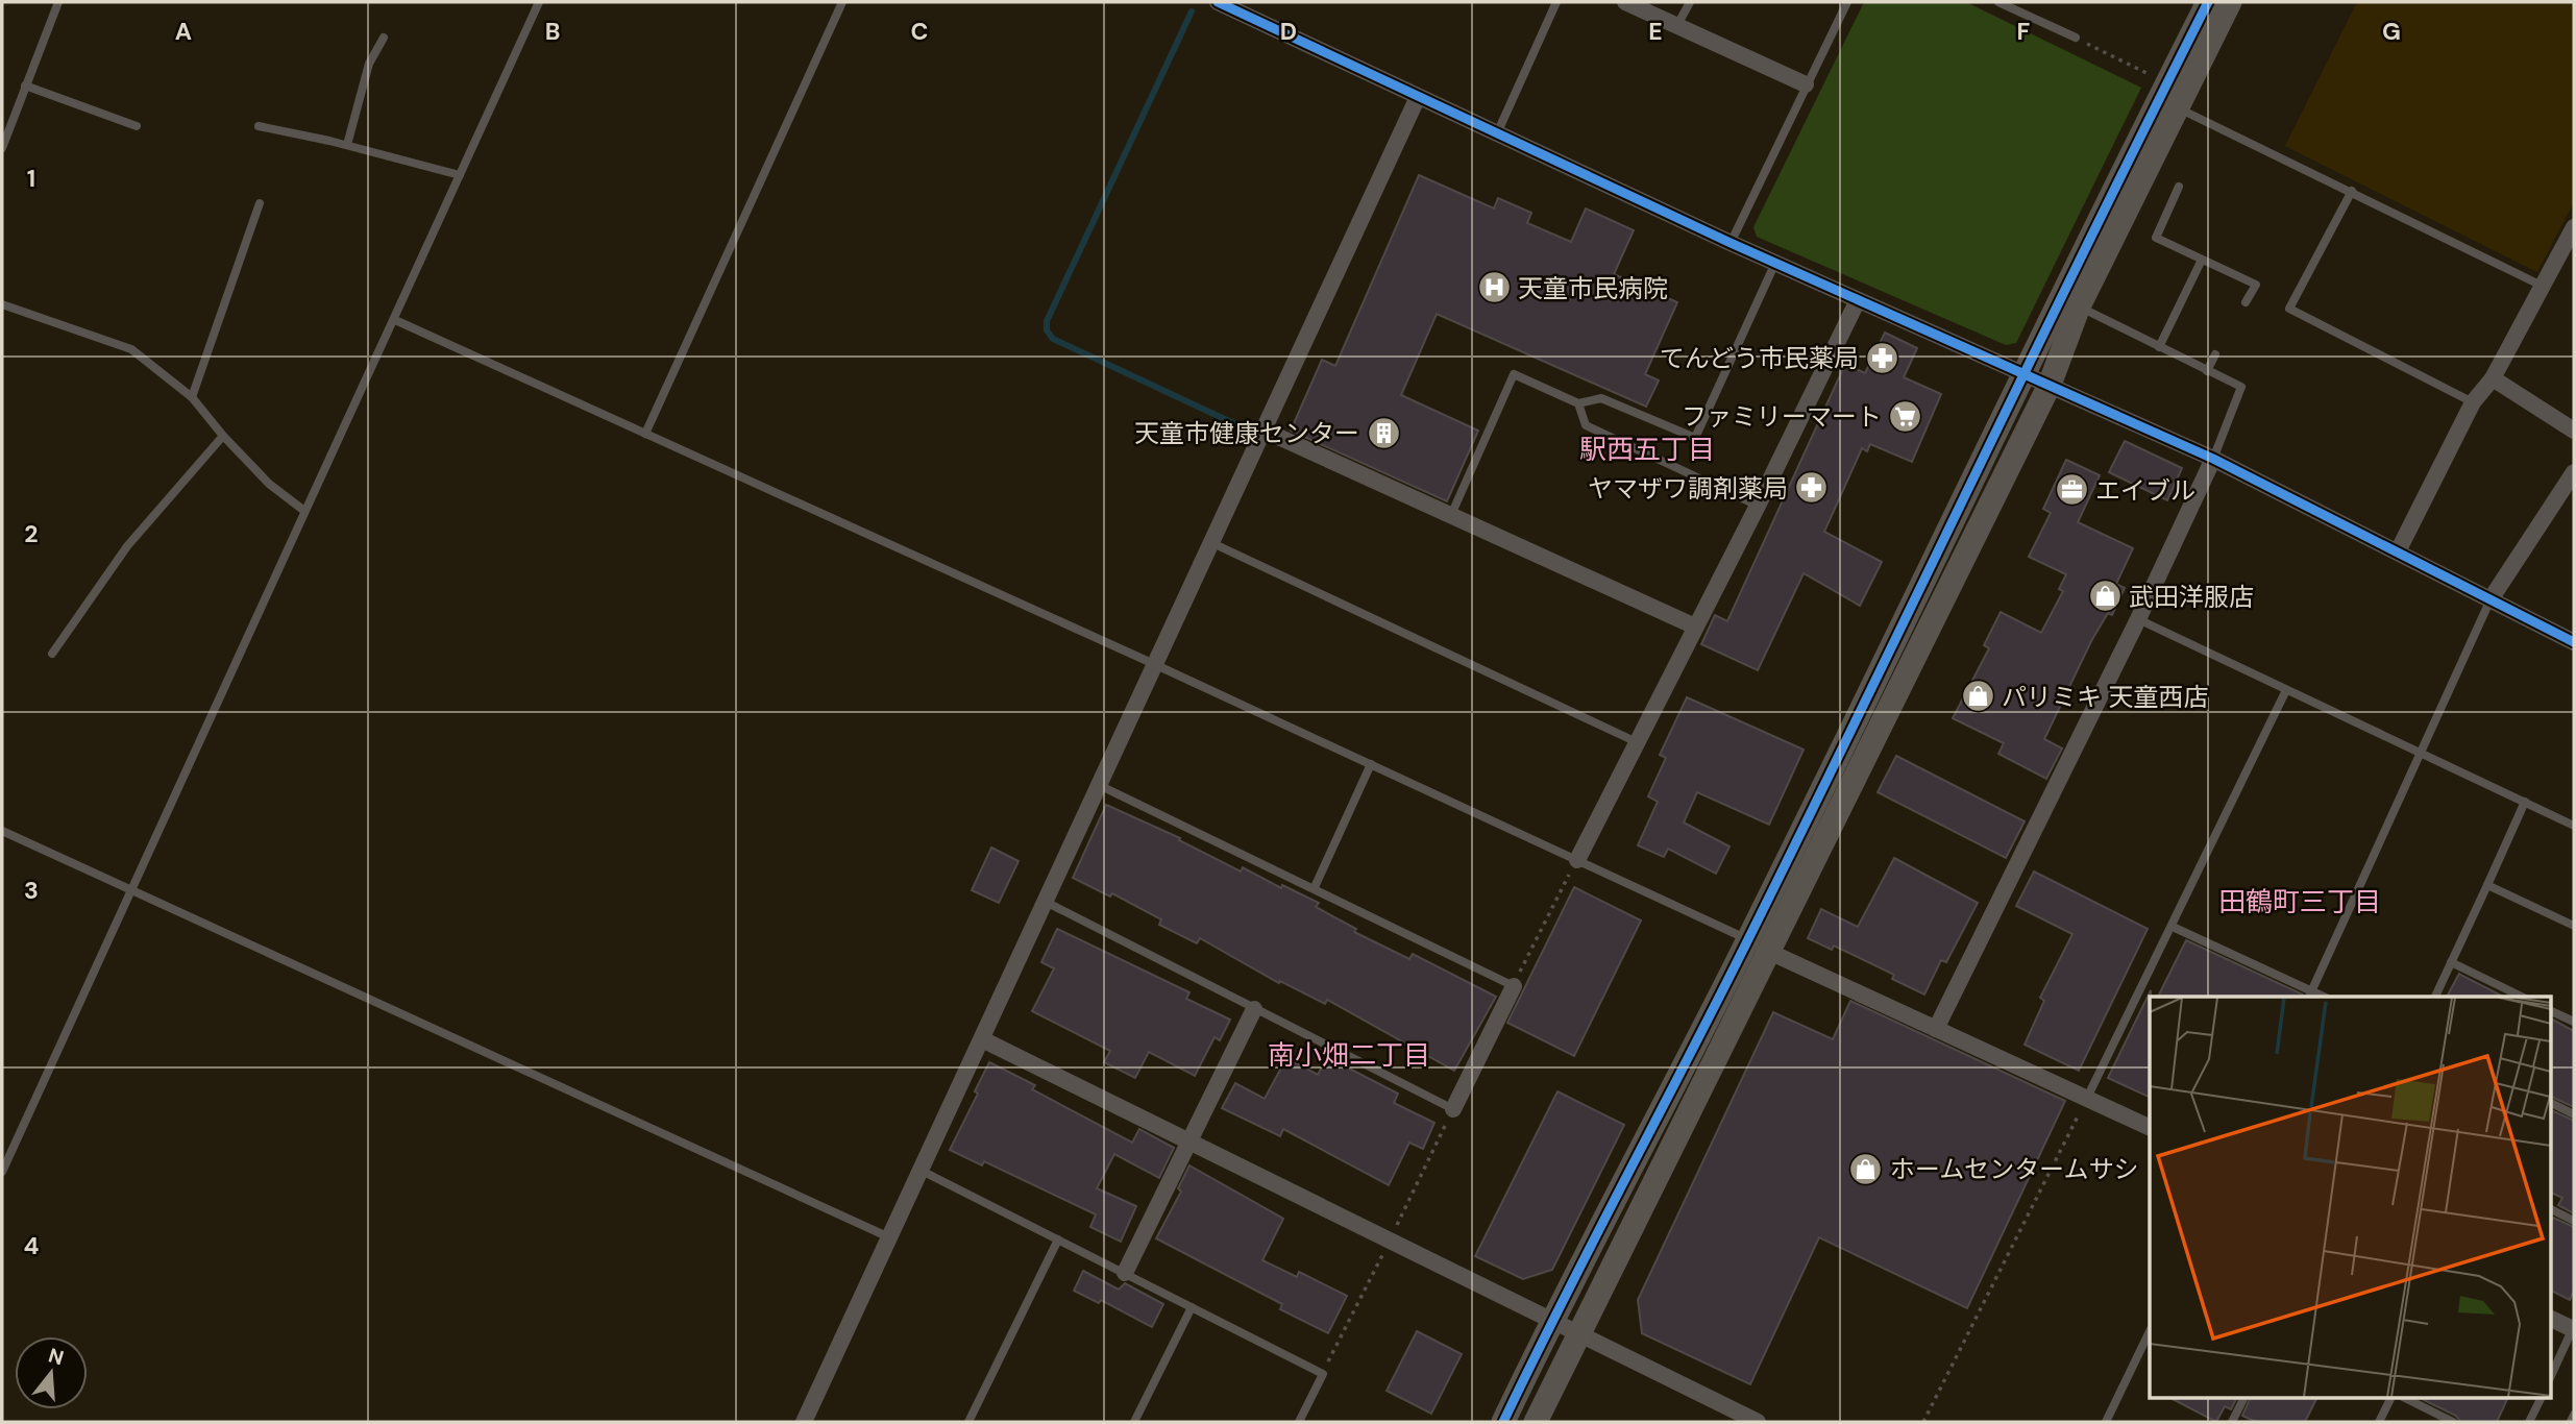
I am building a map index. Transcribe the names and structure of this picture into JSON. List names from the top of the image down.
{
  "districts": ["駅西五丁目", "田鶴町三丁目", "南小畑二丁目"],
  "places": {
    "hospital": ["天童市民病院"],
    "pharmacy": ["てんどう市民薬局", "ヤマザワ調剤薬局"],
    "supermarket": ["ファミリーマート"],
    "building": ["天童市健康センター"],
    "office": ["エイブル"],
    "shop": ["武田洋服店", "パリミキ 天童西店", "ホームセンタームサシ"]
  },
  "north": "top",
  "grid": {
    "columns": [
      "A",
      "B",
      "C",
      "D",
      "E",
      "F",
      "G"
    ],
    "rows": [
      "1",
      "2",
      "3",
      "4"
    ]
  }
}
